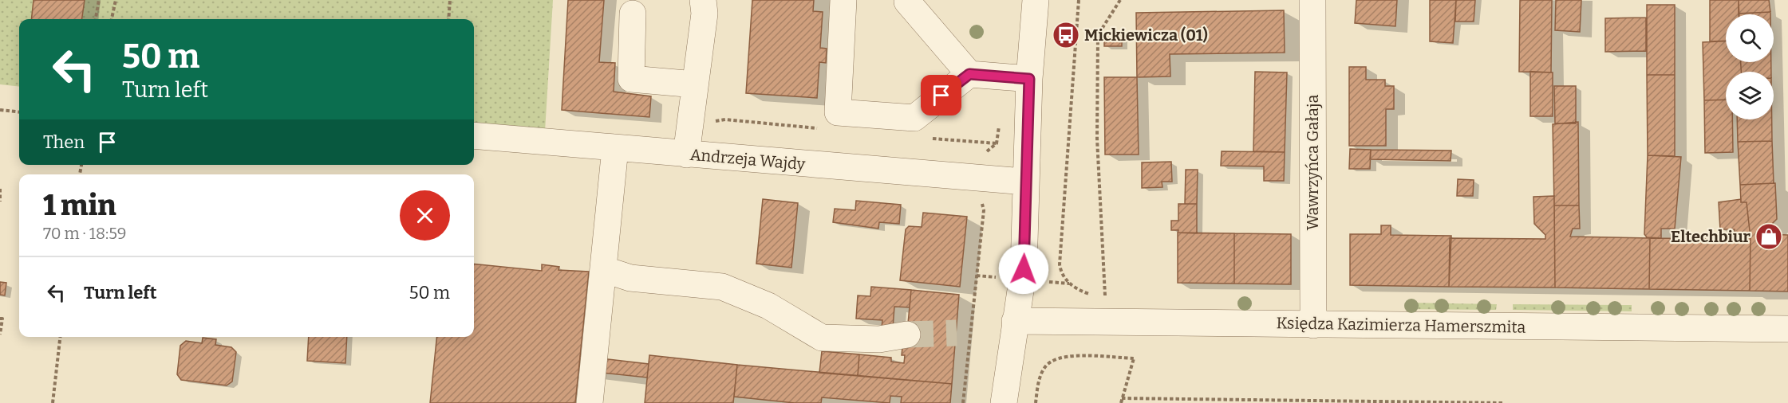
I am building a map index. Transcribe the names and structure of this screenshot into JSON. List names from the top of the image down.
{
  "streets": {
    "street": ["Andrzeja Wajdy", "Wawrzyńca Gałaja", "Księdza Kazimierza Hamerszmita"]
  },
  "crossings": [
    ["Wawrzyńca Gałaja", "Księdza Kazimierza Hamerszmita"]
  ],
  "places": {
    "bus stop": ["Mickiewicza (01)"],
    "shop": ["Eltechbiur"]
  },
  "page": {
    "turn": ["50 m", "Turn left"],
    "then": "Then",
    "heading": ["1 min", "70 m · 18:59"],
    "list": [
      {
        "name": "Turn left",
        "value": "50 m"
      }
    ]
  }
}
